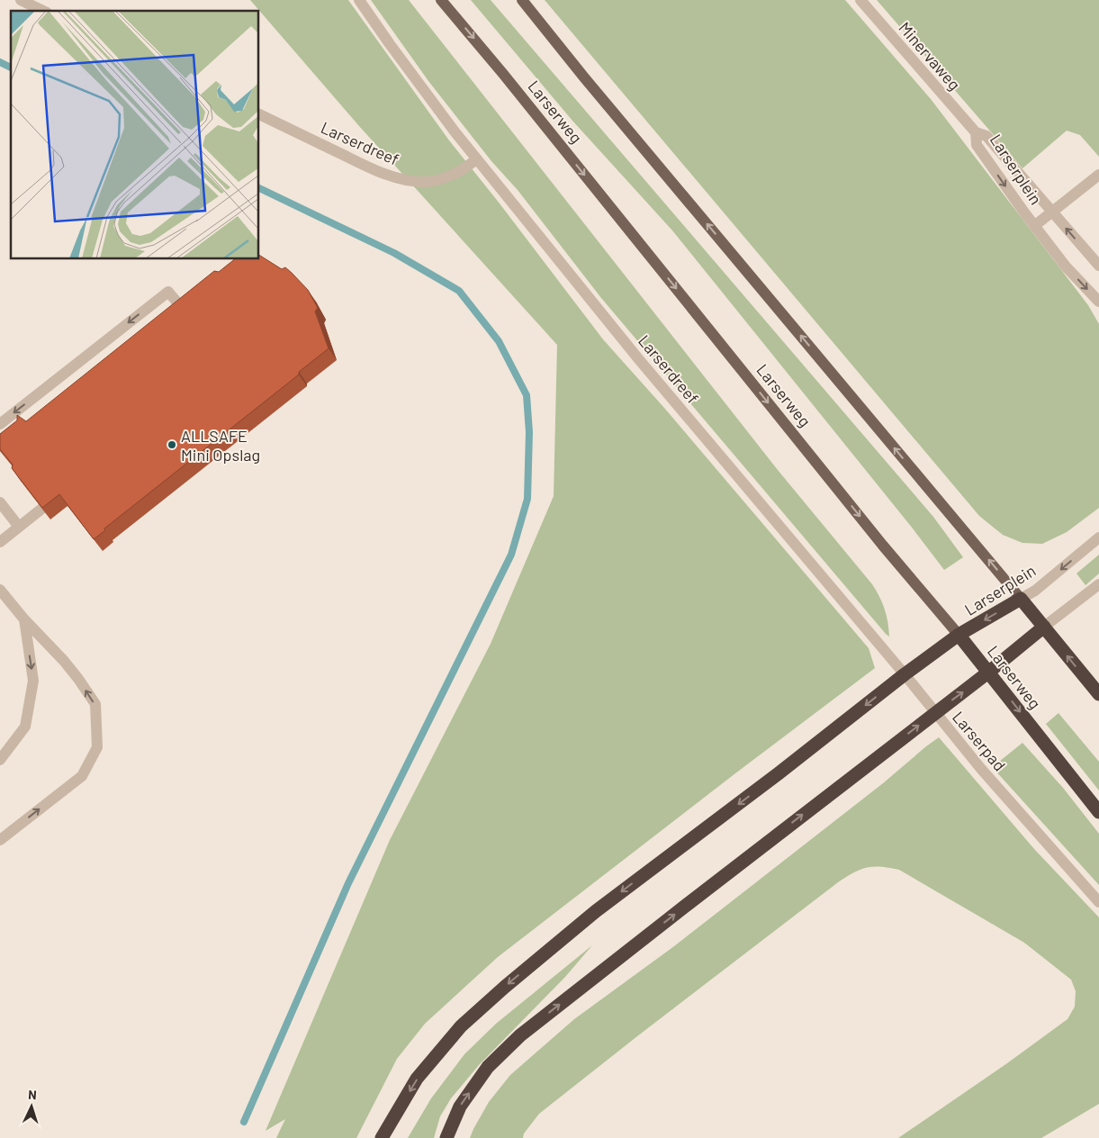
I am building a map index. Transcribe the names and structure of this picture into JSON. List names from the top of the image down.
{
  "streets": {
    "highway": ["Larserweg", "Larserplein"],
    "street": ["Minervaweg", "Larserdreef", "Larserpad"]
  },
  "crossings": [
    ["Minervaweg", "Larserplein"],
    ["Larserweg", "Larserplein"],
    ["Larserdreef", "Larserpad"],
    ["Larserplein", "Larserpad"]
  ],
  "places": ["ALLSAFE Mini Opslag"],
  "north": "top"
}
